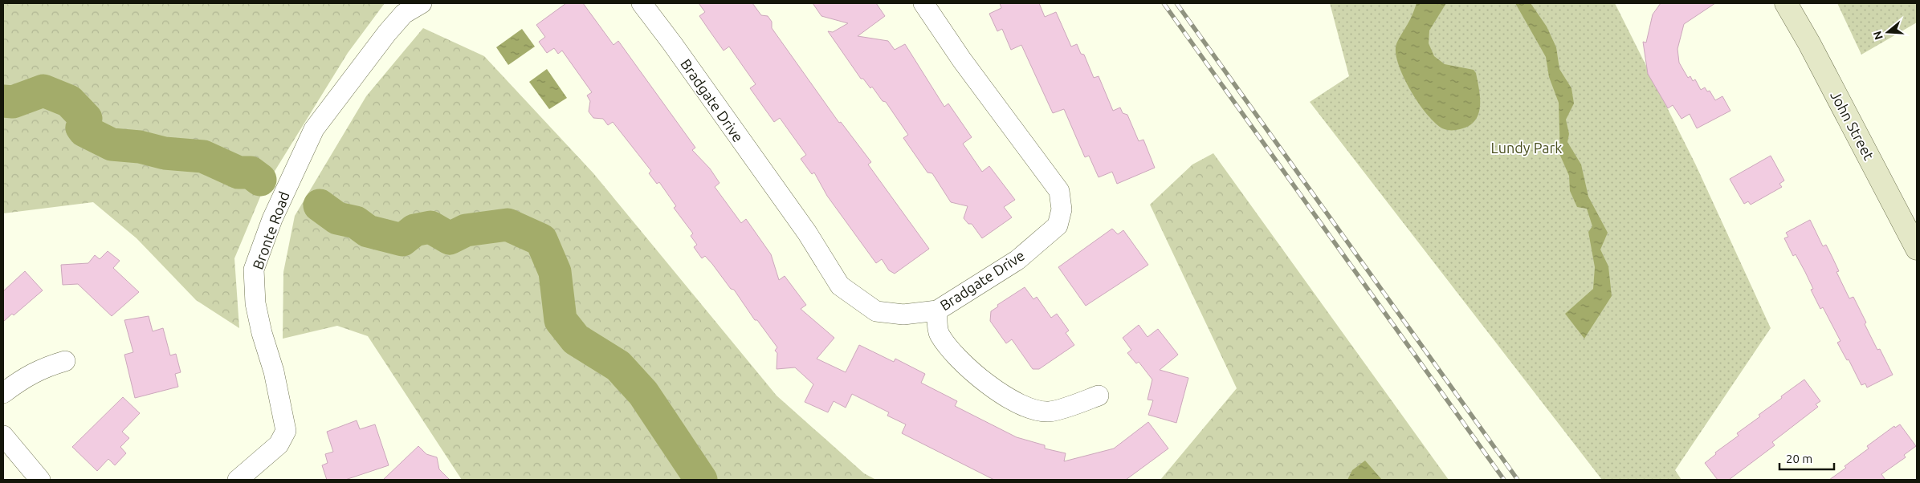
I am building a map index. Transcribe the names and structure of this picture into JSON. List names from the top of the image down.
{
  "streets": {
    "main road": ["John Street"],
    "street": ["Bradgate Drive", "Bronte Road"]
  },
  "parks": ["Lundy Park"],
  "scale_bar": "20 m",
  "north": "left"
}
